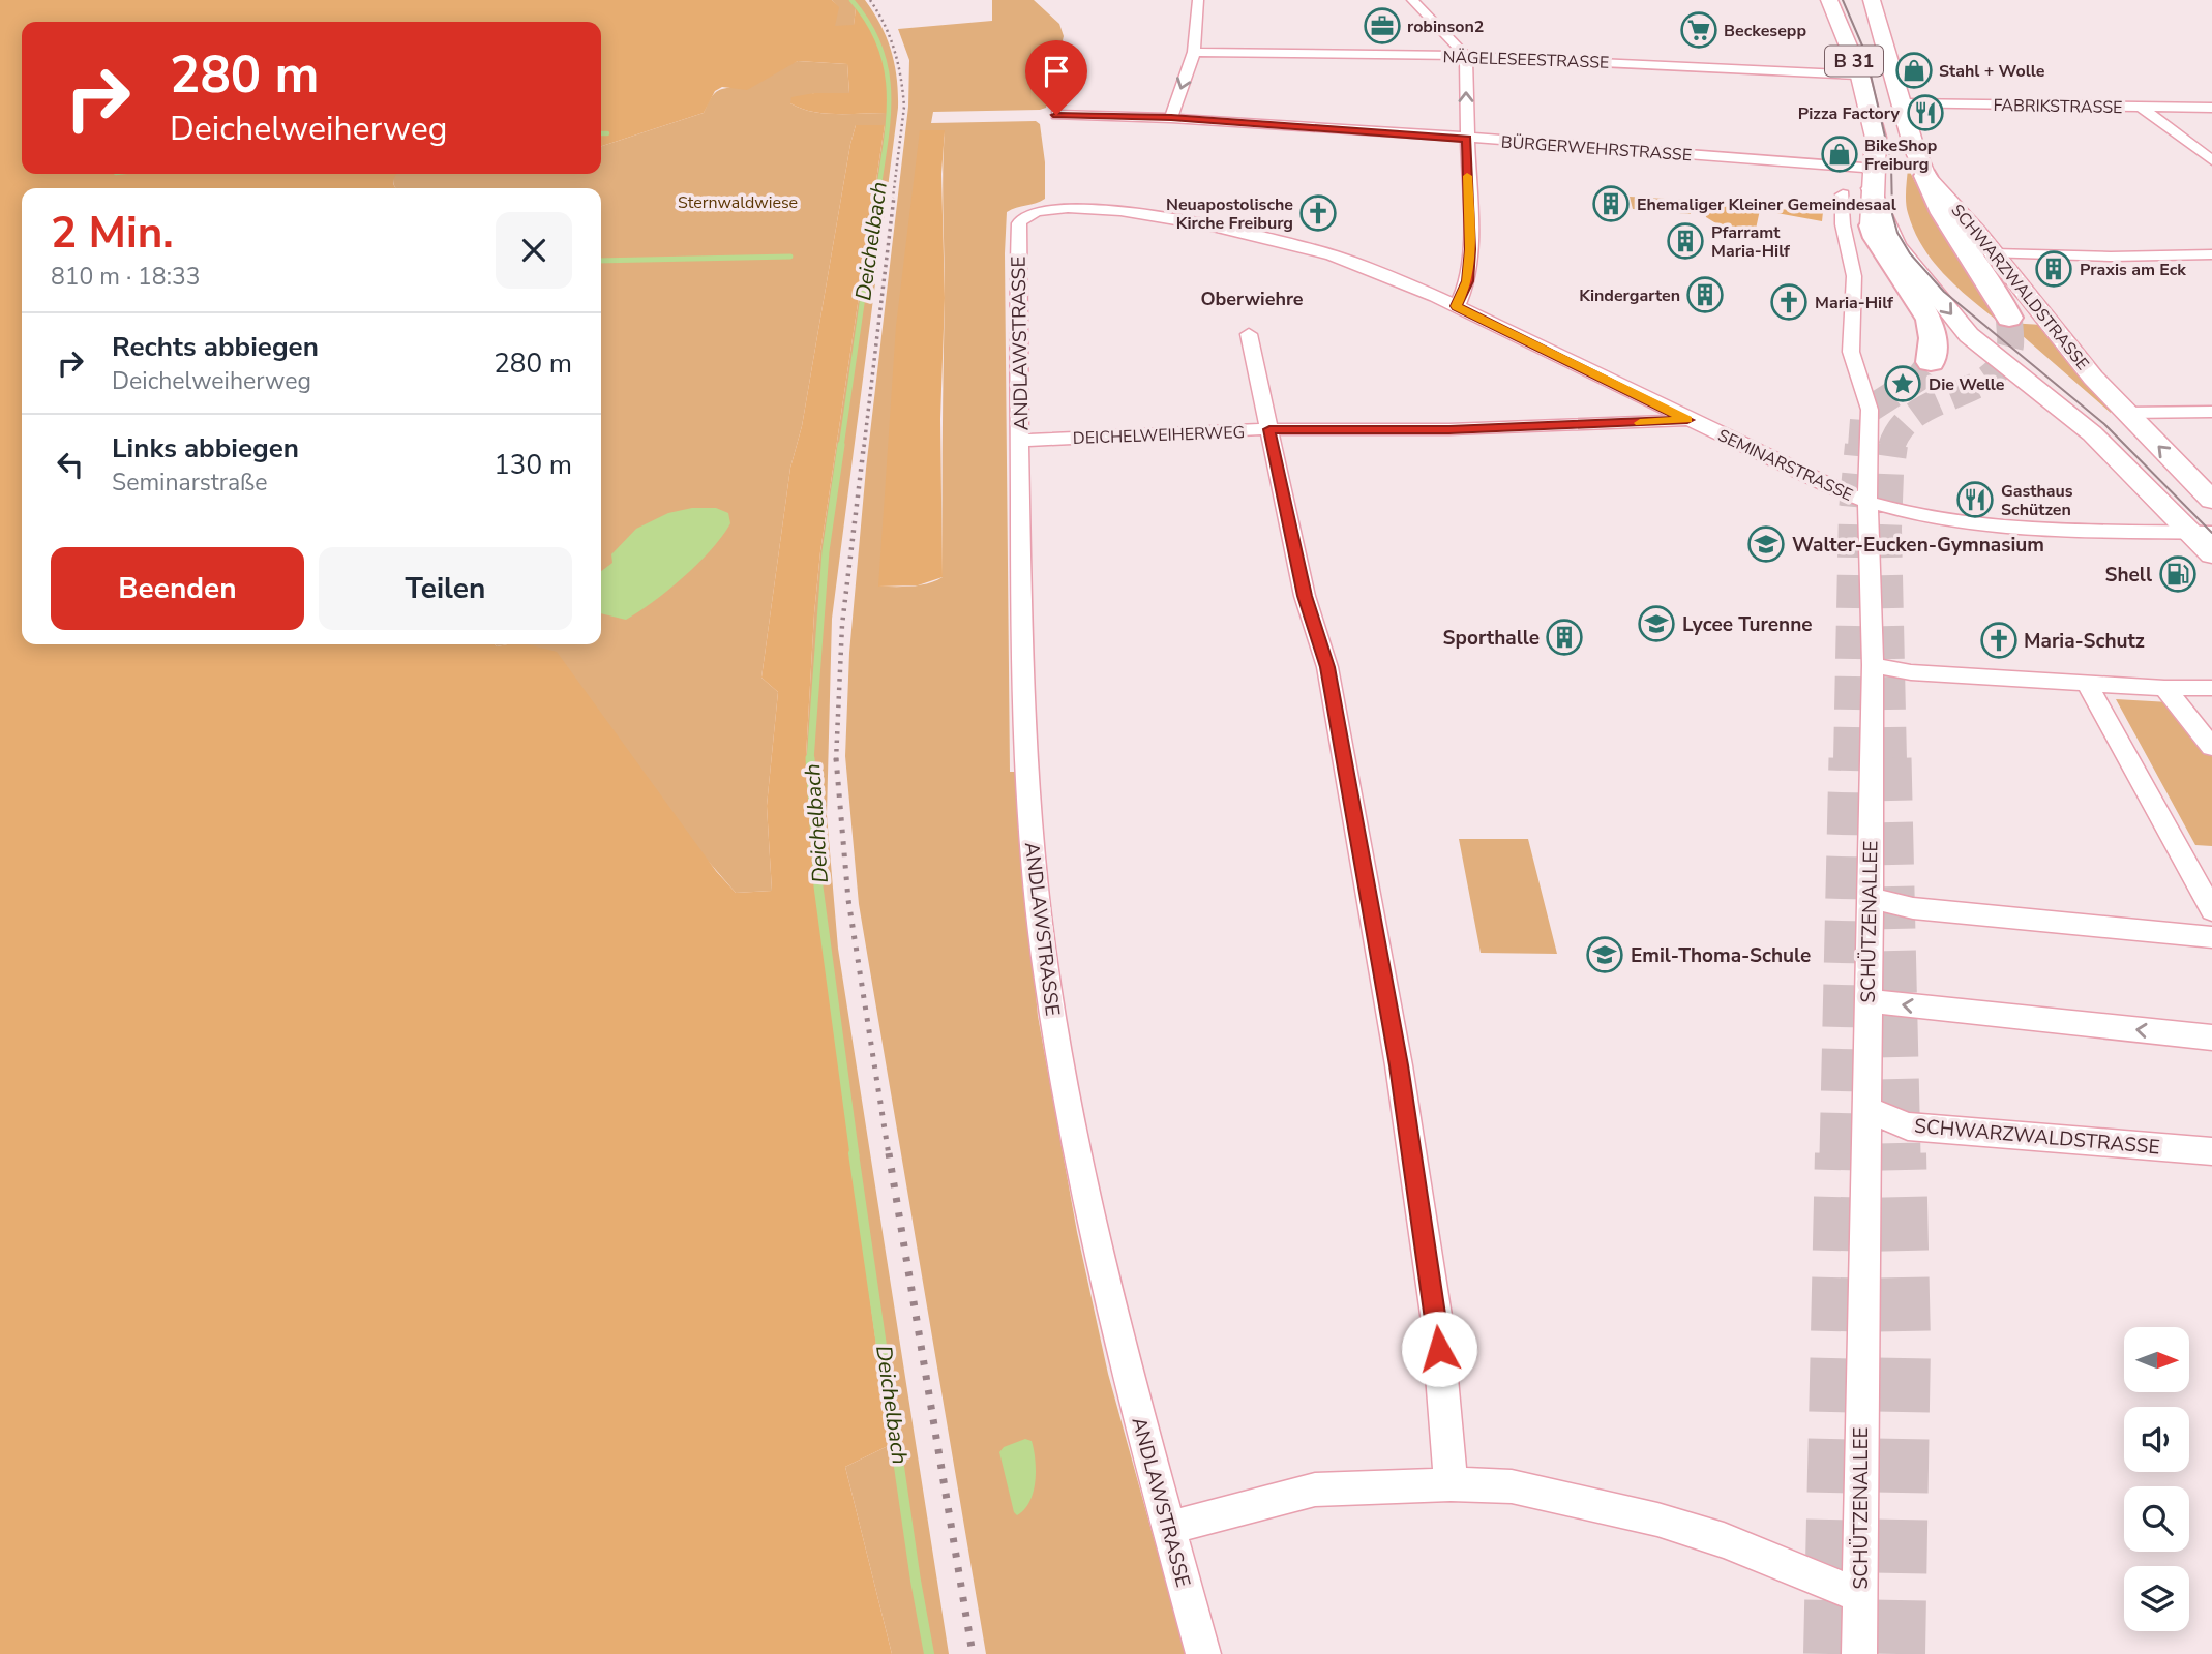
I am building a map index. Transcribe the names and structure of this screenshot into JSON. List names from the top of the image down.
{
  "streets": {
    "highway": ["B 31"],
    "main road": ["SCHWARZWALDSTRASSE"],
    "street": [
      "NÄGELESEESTRASSE",
      "FABRIKSTRASSE",
      "BÜRGERWEHRSTRASSE",
      "ANDLAWSTRASSE",
      "DEICHELWEIHERWEG",
      "SEMINARSTRASSE",
      "SCHÜTZENALLEE"
    ]
  },
  "crossings": [
    ["NÄGELESEESTRASSE", "B 31"],
    ["B 31", "BÜRGERWEHRSTRASSE"],
    ["B 31", "SCHWARZWALDSTRASSE"],
    ["FABRIKSTRASSE", "SCHWARZWALDSTRASSE"],
    ["SCHWARZWALDSTRASSE", "SCHÜTZENALLEE"],
    ["ANDLAWSTRASSE", "DEICHELWEIHERWEG"],
    ["ANDLAWSTRASSE", "SEMINARSTRASSE"],
    ["DEICHELWEIHERWEG", "SEMINARSTRASSE"],
    ["SEMINARSTRASSE", "SCHÜTZENALLEE"]
  ],
  "districts": ["Oberwiehre"],
  "water": ["Deichelbach"],
  "parks": ["Sternwaldwiese"],
  "places": {
    "office": ["robinson2"],
    "supermarket": ["Beckesepp"],
    "shop": ["Stahl + Wolle", "BikeShop Freiburg"],
    "restaurant": ["Pizza Factory", "Gasthaus Schützen"],
    "building": [
      "Ehemaliger Kleiner Gemeindesaal",
      "Pfarramt Maria-Hilf",
      "Praxis am Eck",
      "Kindergarten",
      "Sporthalle"
    ],
    "church": ["Neuapostolische Kirche Freiburg", "Maria-Hilf", "Maria-Schutz"],
    "place": ["Die Welle"],
    "school or university": ["Walter-Eucken-Gymnasium", "Lycee Turenne", "Emil-Thoma-Schule"],
    "fuel station": ["Shell"]
  },
  "north": "right",
  "page": {
    "turn": ["280 m", "Deichelweiherweg"],
    "heading": ["2 Min.", "810 m · 18:33"],
    "list": [
      {
        "name": "Rechts abbiegen",
        "note": "Deichelweiherweg",
        "value": "280 m"
      },
      {
        "name": "Links abbiegen",
        "note": "Seminarstraße",
        "value": "130 m"
      }
    ],
    "buttons": ["Beenden", "Teilen"]
  }
}
